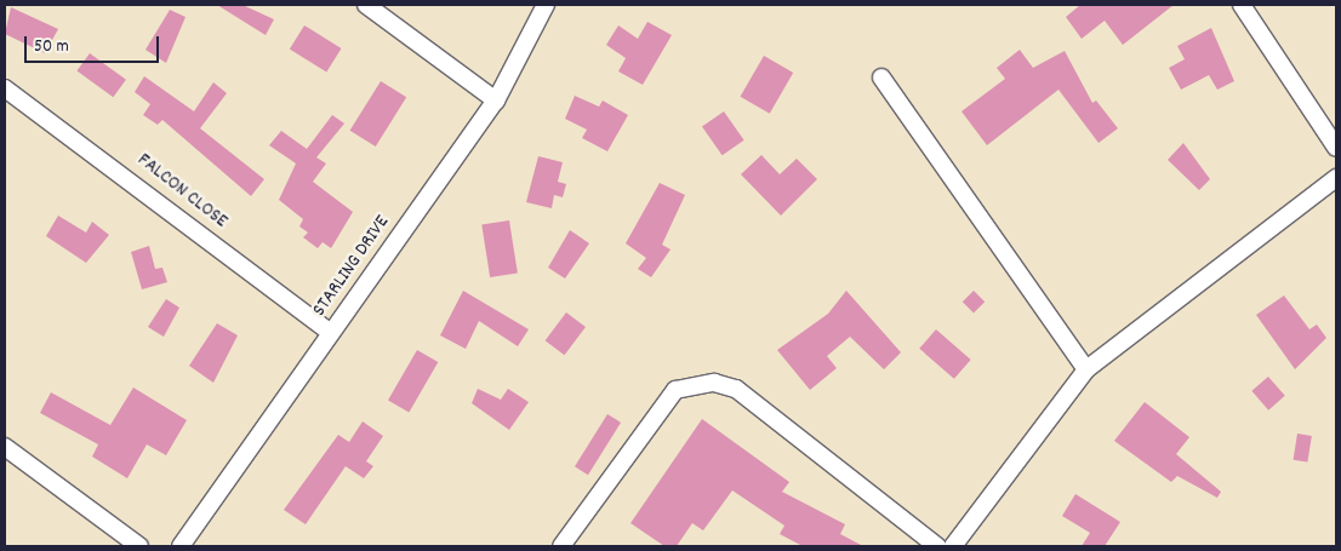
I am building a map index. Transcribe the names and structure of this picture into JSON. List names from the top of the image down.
{
  "streets": {
    "street": ["FALCON CLOSE", "STARLING DRIVE"]
  },
  "crossings": [
    ["FALCON CLOSE", "STARLING DRIVE"]
  ],
  "scale_bar": "50 m"
}
